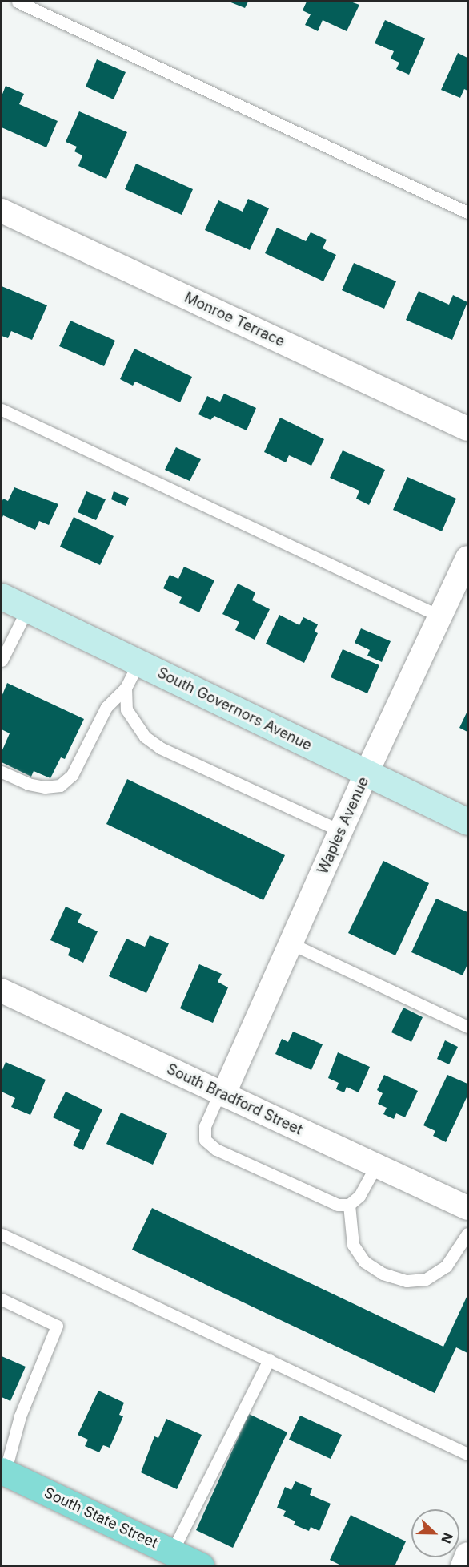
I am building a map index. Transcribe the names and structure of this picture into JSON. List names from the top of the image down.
{
  "streets": {
    "main road": ["South Governors Avenue", "South State Street"],
    "street": ["Monroe Terrace", "Waples Avenue", "South Bradford Street"]
  },
  "crossings": [
    ["South Governors Avenue", "Waples Avenue"],
    ["Waples Avenue", "South Bradford Street"]
  ],
  "north": "right"
}
